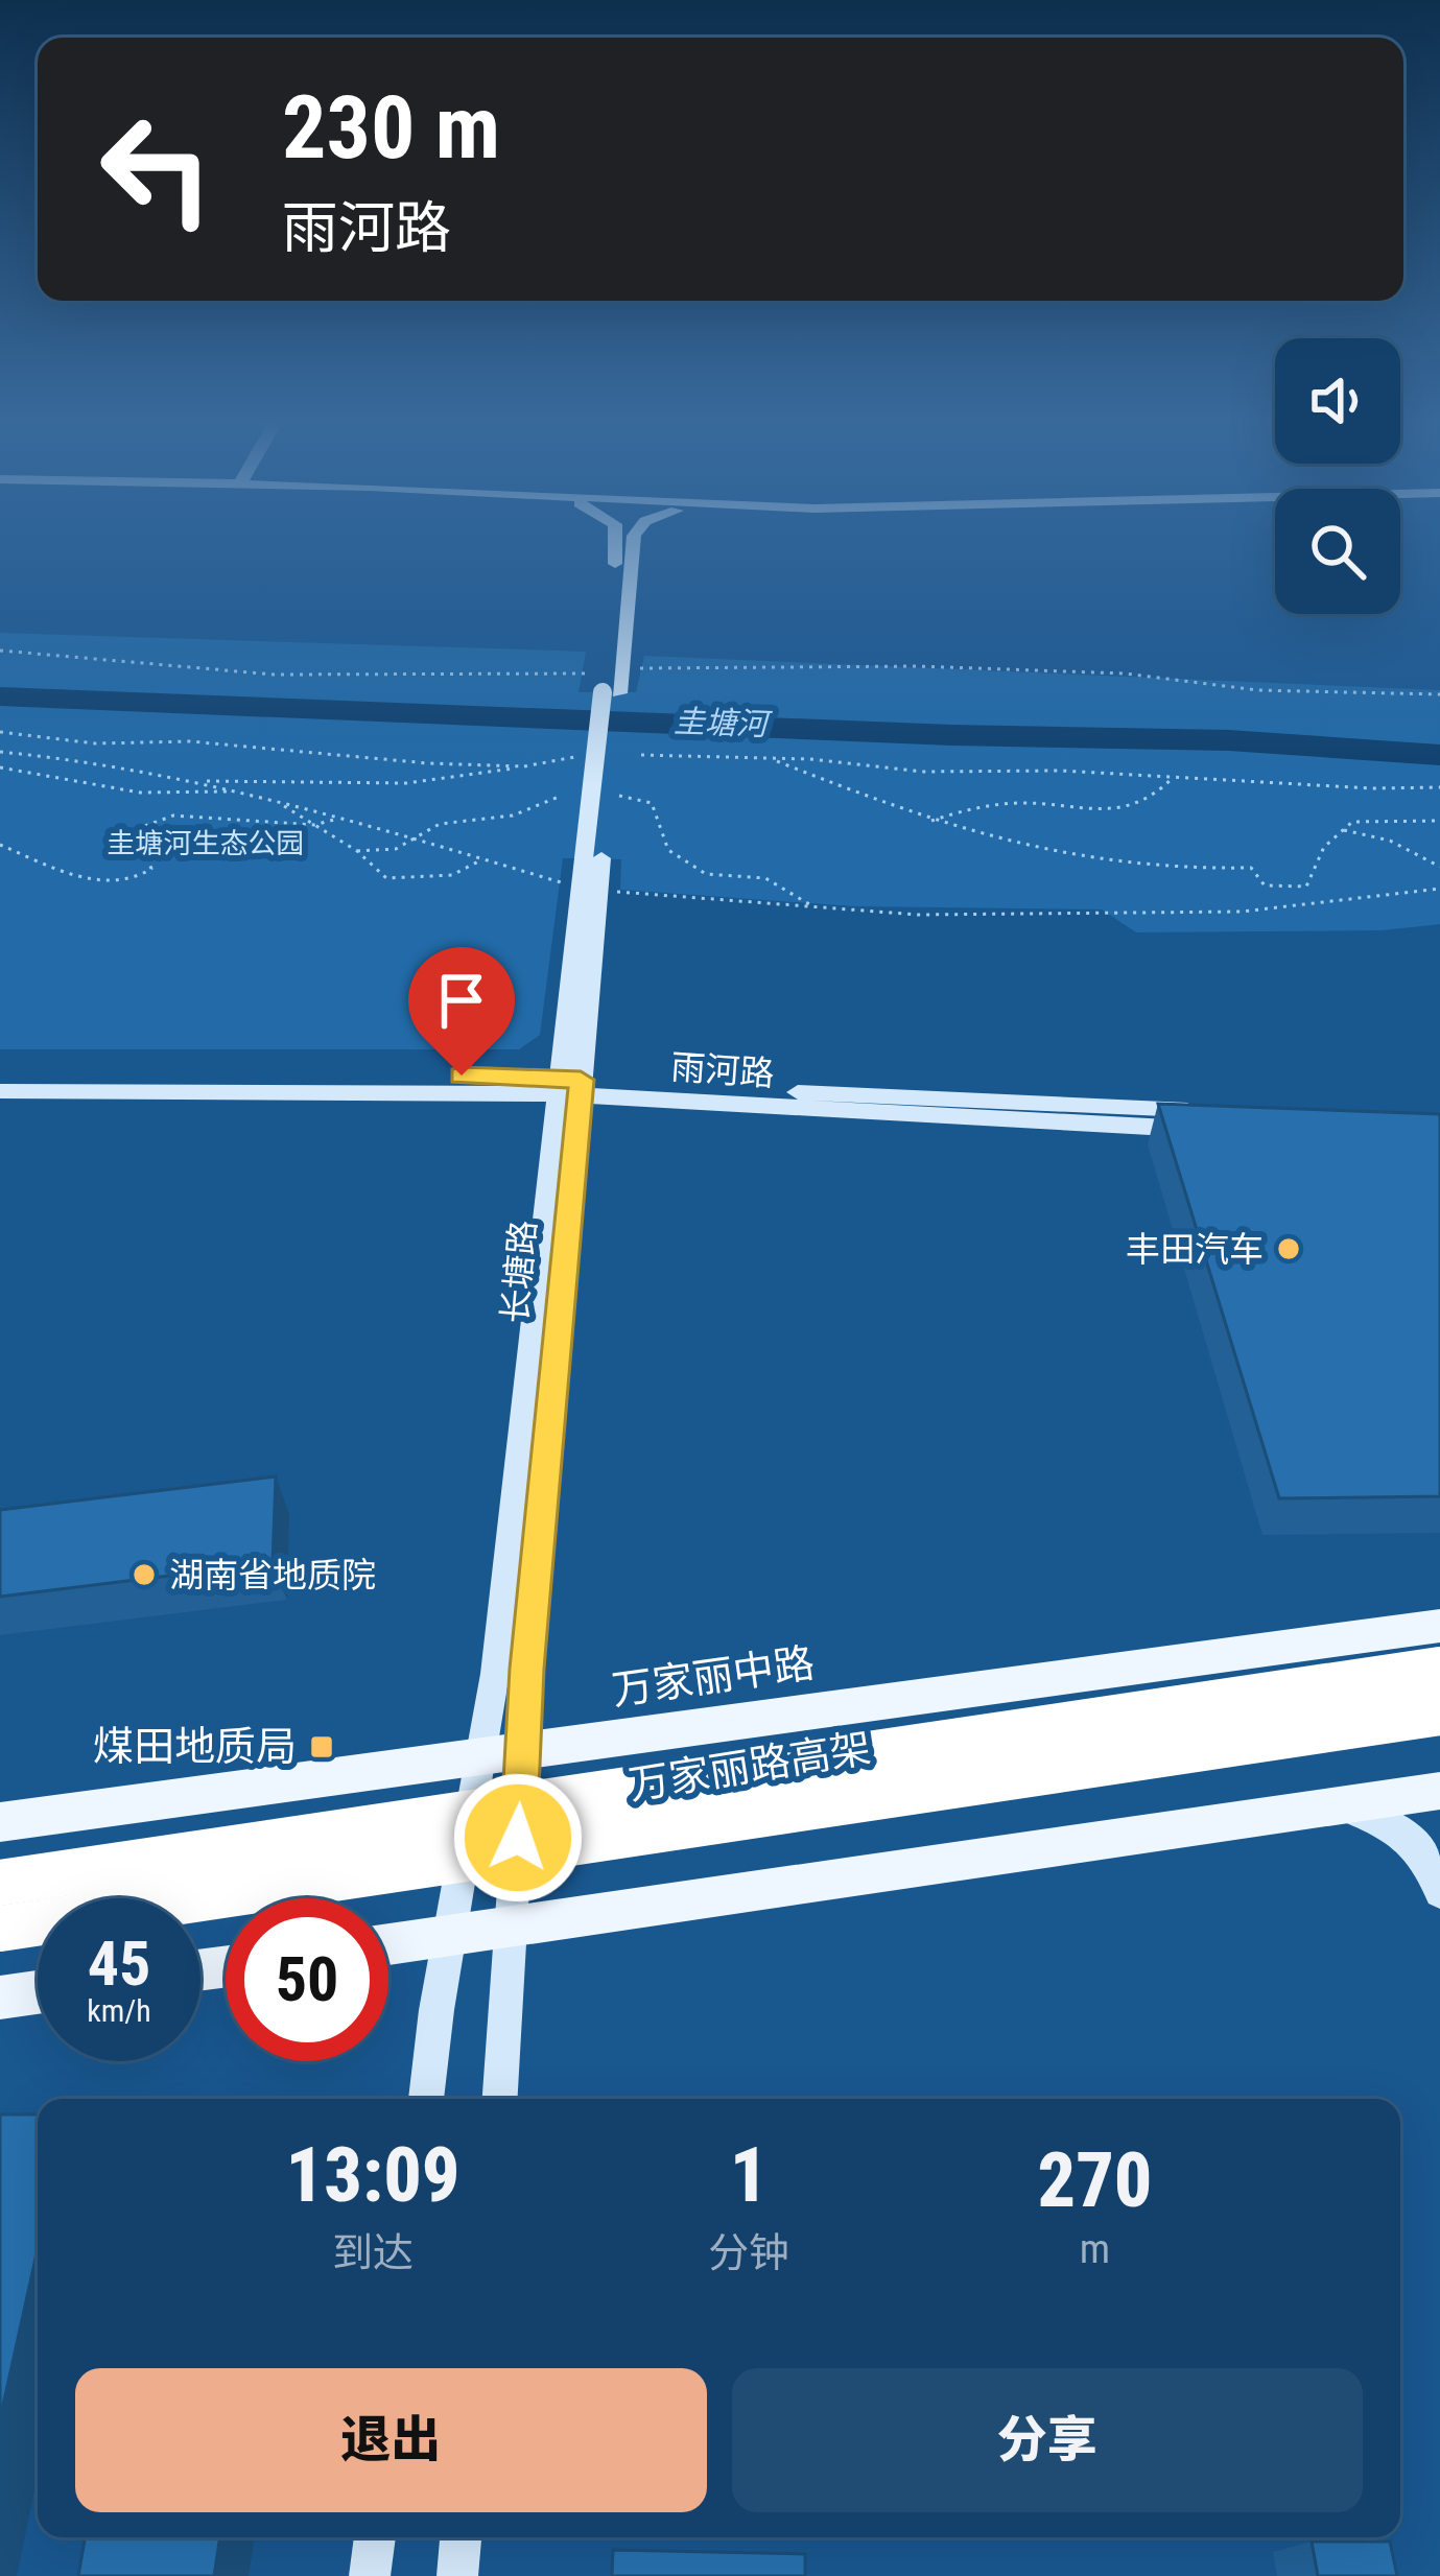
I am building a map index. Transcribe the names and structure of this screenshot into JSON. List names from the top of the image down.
{
  "streets": {
    "highway": ["万家丽路高架"],
    "main road": ["雨河路", "长塘路", "万家丽中路"]
  },
  "crossings": [
    ["雨河路", "长塘路"],
    ["长塘路", "万家丽中路"]
  ],
  "water": ["圭塘河"],
  "parks": ["圭塘河生态公园"],
  "places": {
    "other": ["丰田汽车", "湖南省地质院"],
    "transit": ["煤田地质局"]
  },
  "page": {
    "turn": ["230 m", "雨河路"],
    "speed": "45 km/h",
    "limit": "50",
    "eta": [
      "13:09",
      "到达",
      "1",
      "分钟",
      "270",
      "m"
    ],
    "buttons": ["退出", "分享"]
  }
}
